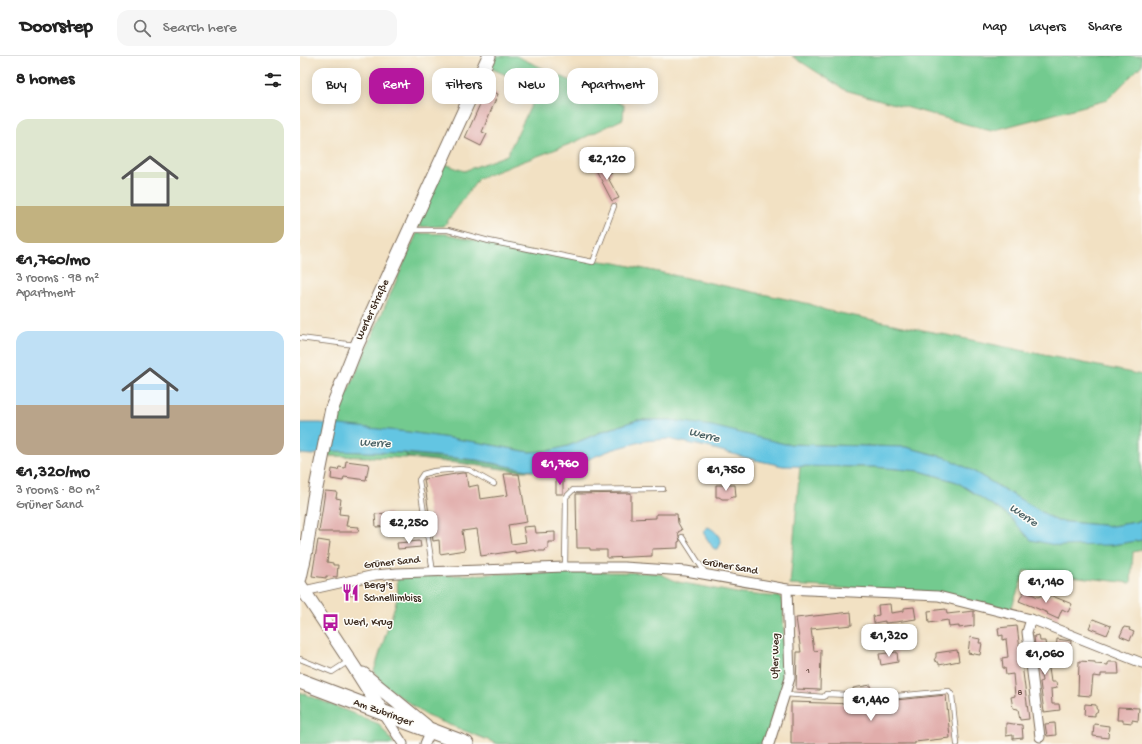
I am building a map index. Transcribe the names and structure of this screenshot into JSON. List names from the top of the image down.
{
  "streets": {
    "main road": ["Werler Straße", "Am Zubringer"],
    "street": ["Grüner Sand", "Ufler Weg"]
  },
  "crossings": [
    ["Grüner Sand", "Ufler Weg"]
  ],
  "water": ["Werre"],
  "places": {
    "restaurant": ["Berg's Schnellimbiss"],
    "bus stop": ["Werl, Krug"]
  },
  "house_numbers": ["1", "8"],
  "page": {
    "header": "Doorstep",
    "search": "Search here",
    "nav": ["Map", "Layers", "Share"],
    "heading": "8 homes",
    "chip": [
      "Buy",
      "Rent",
      "Filters",
      "New",
      "Apartment"
    ],
    "list": [
      {
        "name": "€1,760/mo",
        "note": "3 rooms · 98 m² · Apartment"
      },
      {
        "name": "€1,320/mo",
        "note": "3 rooms · 80 m² · Grüner Sand"
      }
    ],
    "price": [
      "€2,120",
      "€1,760",
      "€1,750",
      "€2,250",
      "€1,140",
      "€1,320",
      "€1,060",
      "€1,440"
    ]
  }
}
